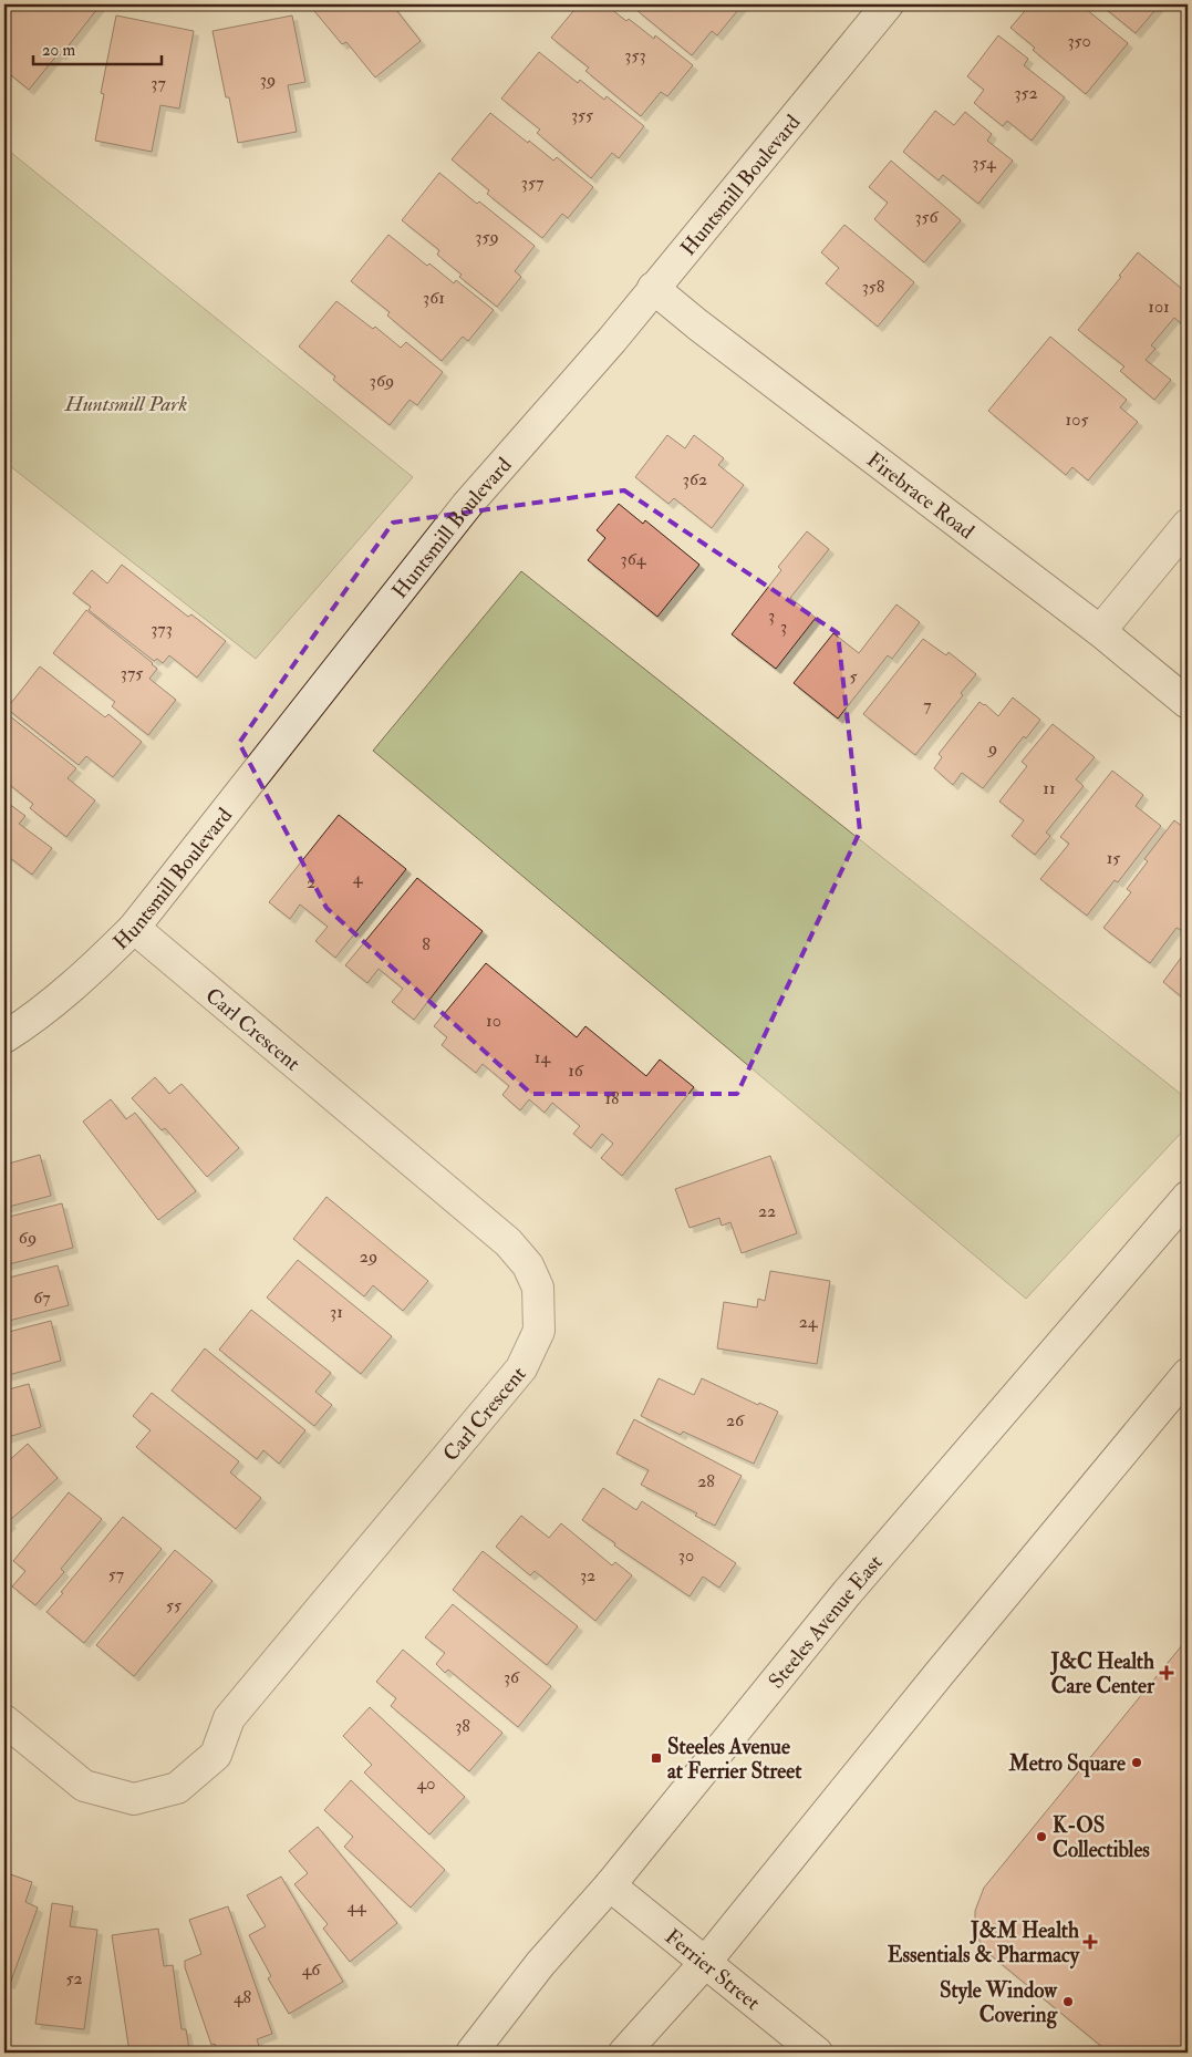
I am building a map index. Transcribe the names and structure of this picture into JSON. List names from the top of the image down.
{
  "streets": {
    "street": [
      "Huntsmill Boulevard",
      "Firebrace Road",
      "Carl Crescent",
      "Steeles Avenue East",
      "Ferrier Street"
    ]
  },
  "crossings": [
    ["Huntsmill Boulevard", "Firebrace Road"],
    ["Huntsmill Boulevard", "Carl Crescent"],
    ["Steeles Avenue East", "Ferrier Street"]
  ],
  "parks": ["Huntsmill Park"],
  "places": {
    "health": ["J&C Health Care Center", "J&M Health Essentials & Pharmacy"],
    "transit": ["Steeles Avenue at Ferrier Street"],
    "other": ["Metro Square", "K-OS Collectibles", "Style Window Covering"]
  },
  "house_numbers": [
    "350",
    "353",
    "39",
    "37",
    "352",
    "355",
    "354",
    "357",
    "356",
    "359",
    "358",
    "361",
    "101",
    "369",
    "105",
    "362",
    "364",
    "3",
    "3",
    "373",
    "375",
    "5",
    "7",
    "9",
    "11",
    "15",
    "4",
    "2",
    "8",
    "10",
    "14",
    "16",
    "18",
    "22",
    "69",
    "29",
    "67",
    "31",
    "24",
    "26",
    "28",
    "30",
    "57",
    "32",
    "55",
    "36",
    "38",
    "40",
    "44",
    "46",
    "52",
    "48"
  ],
  "scale_bar": "20 m"
}
